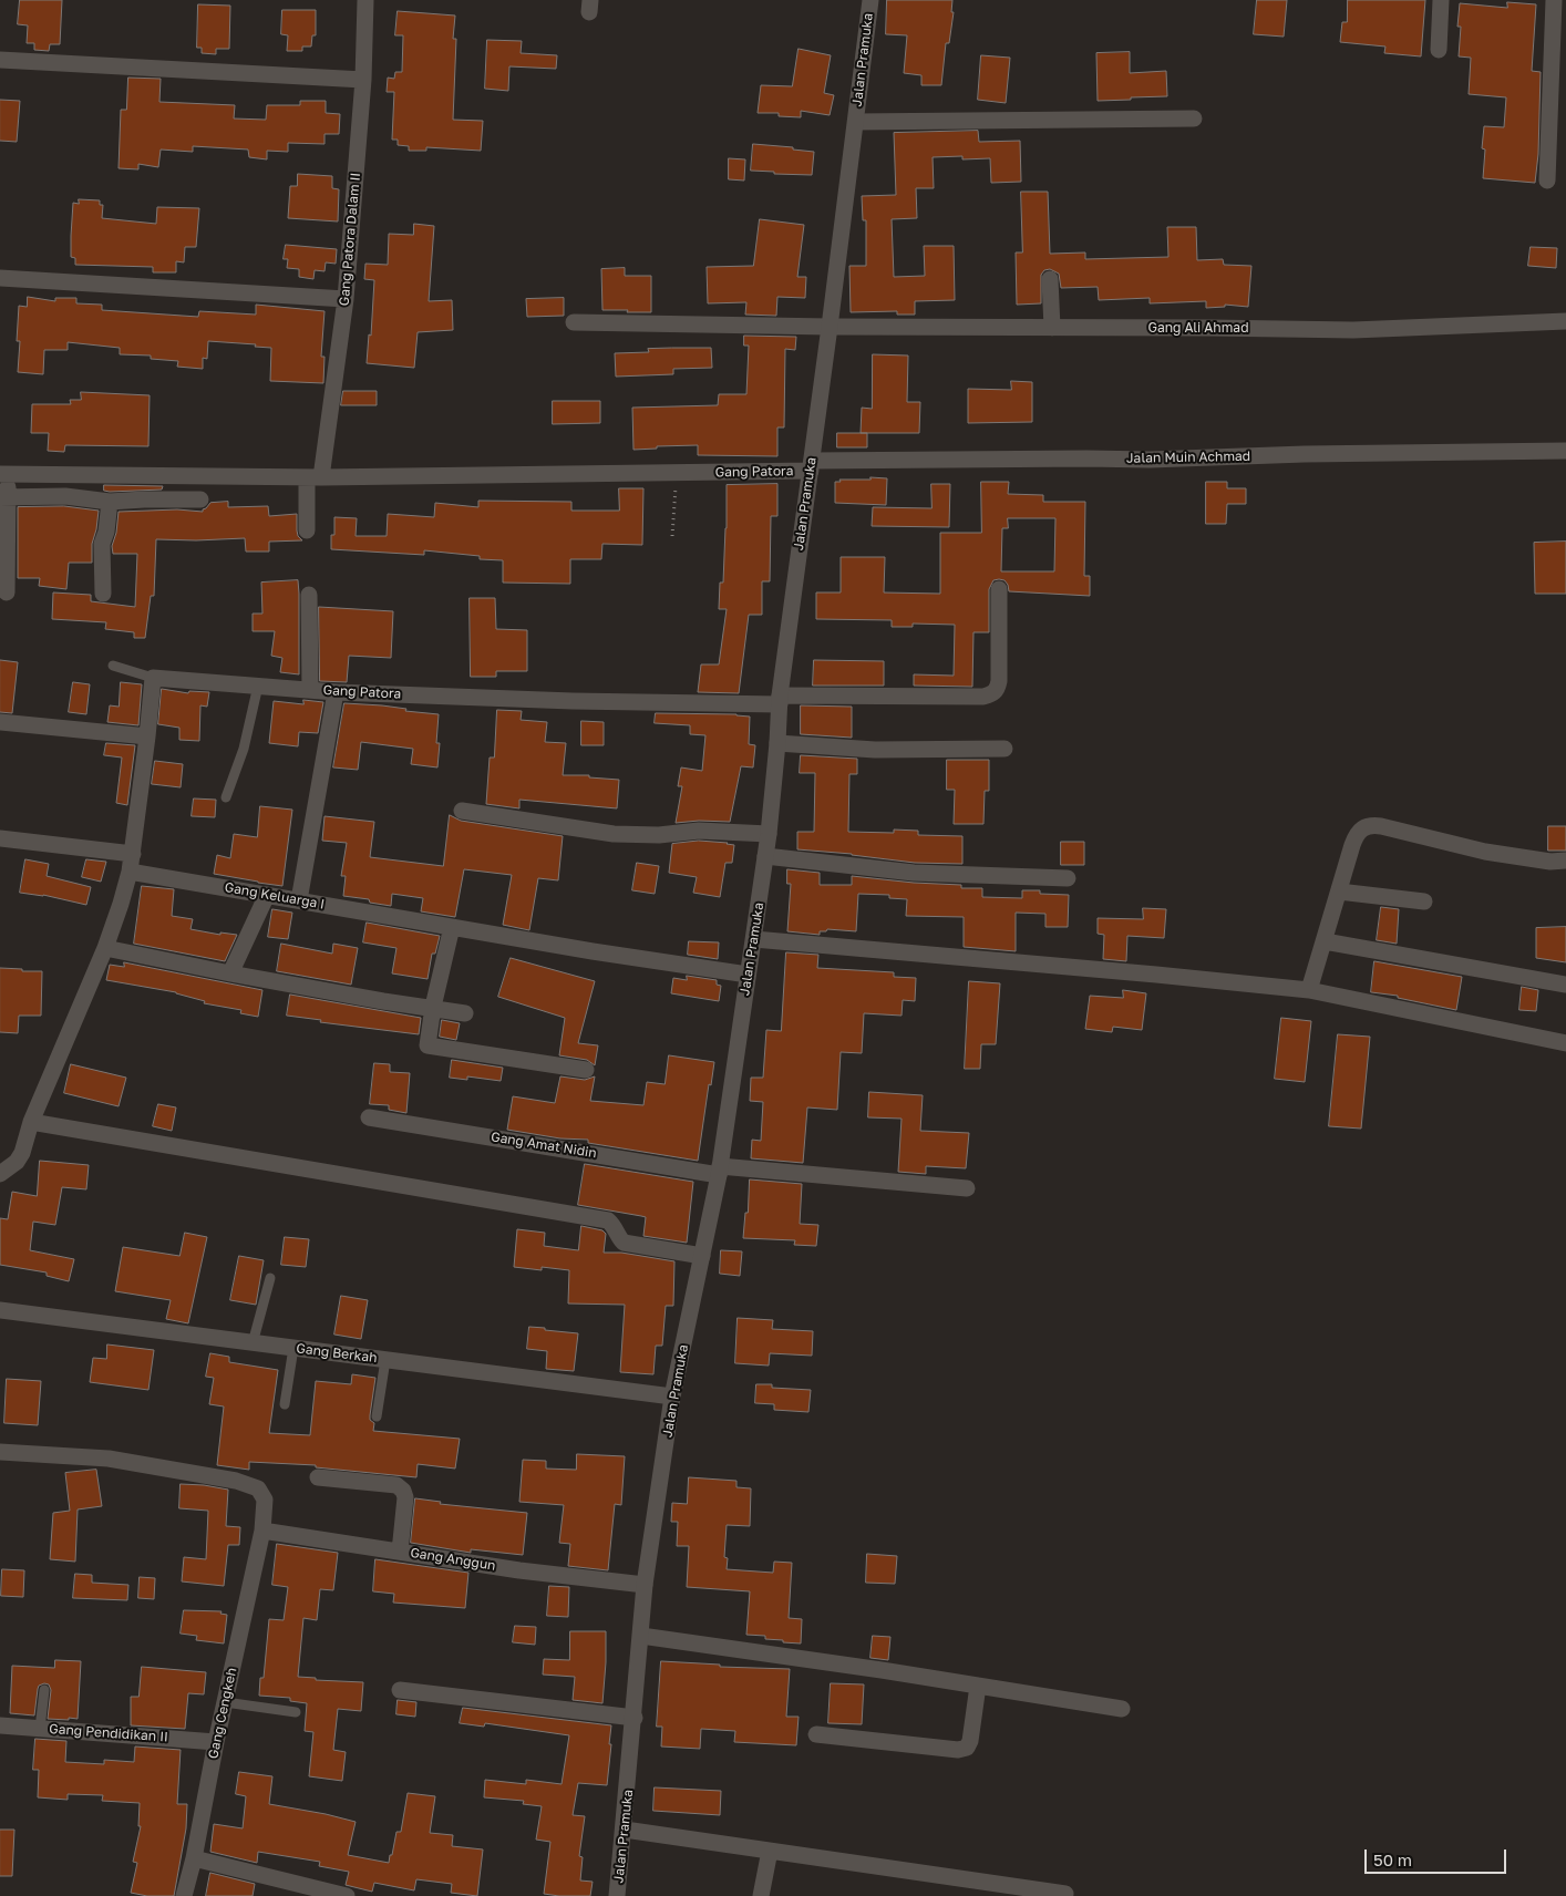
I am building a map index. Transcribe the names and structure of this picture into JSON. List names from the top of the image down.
{
  "streets": {
    "street": [
      "Jalan Pramuka",
      "Gang Patora Dalam II",
      "Gang Ali Ahmad",
      "Jalan Muin Achmad",
      "Gang Patora",
      "Gang Keluarga I",
      "Gang Amat Nidin",
      "Gang Berkah",
      "Gang Anggun",
      "Gang Cengkeh",
      "Gang Pendidikan II"
    ]
  },
  "crossings": [
    ["Jalan Pramuka", "Gang Ali Ahmad"],
    ["Jalan Pramuka", "Jalan Muin Achmad"],
    ["Jalan Pramuka", "Gang Patora"],
    ["Jalan Pramuka", "Gang Keluarga I"],
    ["Jalan Pramuka", "Gang Amat Nidin"],
    ["Jalan Pramuka", "Gang Berkah"],
    ["Jalan Pramuka", "Gang Anggun"],
    ["Gang Patora Dalam II", "Gang Patora"],
    ["Jalan Muin Achmad", "Gang Patora"],
    ["Gang Anggun", "Gang Cengkeh"],
    ["Gang Cengkeh", "Gang Pendidikan II"]
  ],
  "scale_bar": "50 m"
}
